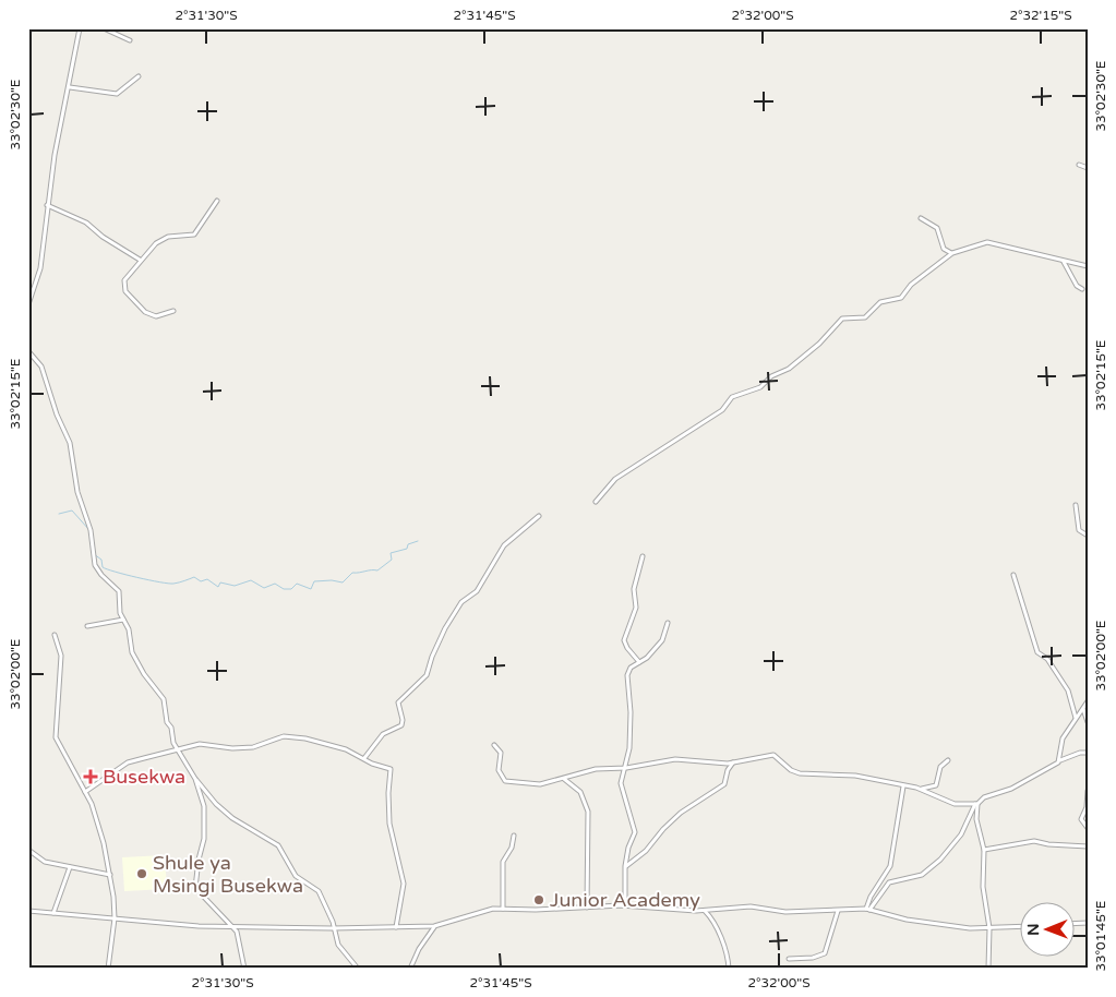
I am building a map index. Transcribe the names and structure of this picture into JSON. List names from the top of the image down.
{
  "places": {
    "health": ["Busekwa"],
    "other": ["Shule ya Msingi Busekwa", "Junior Academy"]
  },
  "north": "left",
  "coordinates": [
    "2°31'30\"S",
    "2°31'45\"S",
    "2°32'00\"S",
    "2°32'15\"S",
    "33°02'30\"E",
    "33°02'15\"E",
    "33°02'00\"E",
    "33°01'45\"E"
  ]
}
